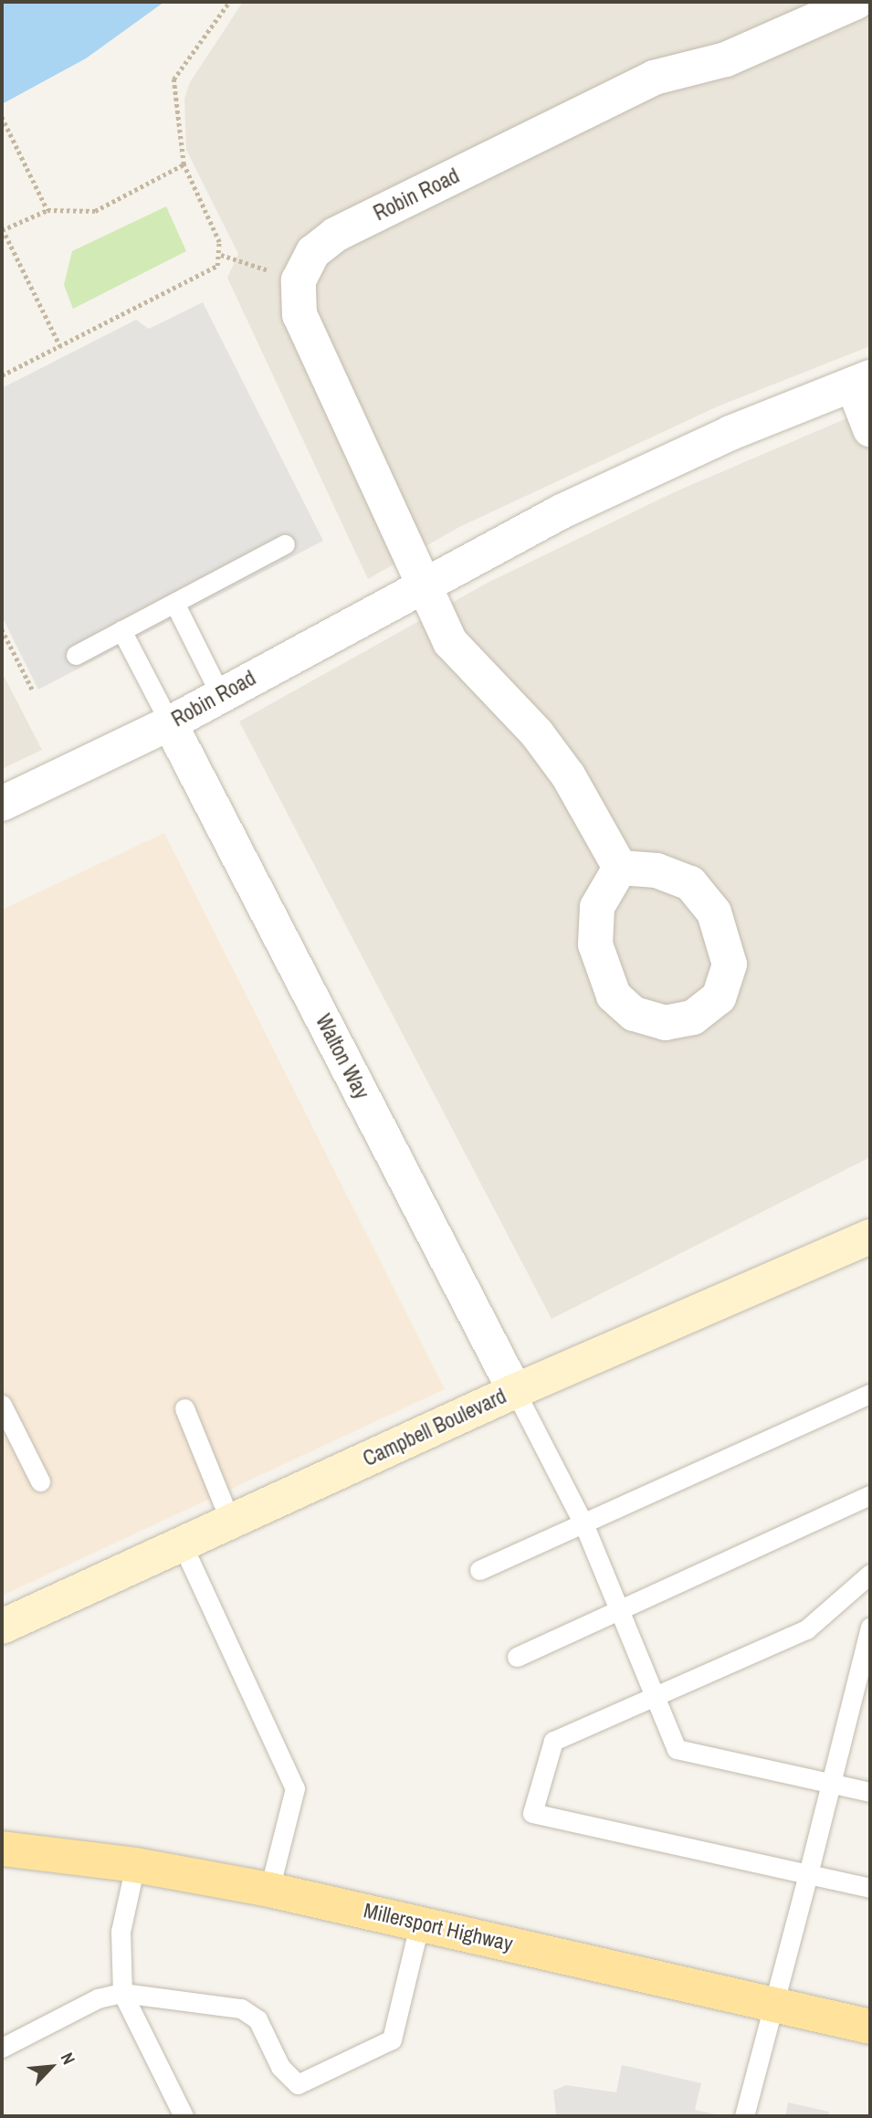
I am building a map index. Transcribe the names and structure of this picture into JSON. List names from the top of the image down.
{
  "streets": {
    "main road": ["Campbell Boulevard", "Millersport Highway"],
    "street": ["Robin Road", "Walton Way"]
  },
  "crossings": [
    ["Robin Road", "Walton Way"],
    ["Walton Way", "Campbell Boulevard"]
  ],
  "north": "top right"
}
